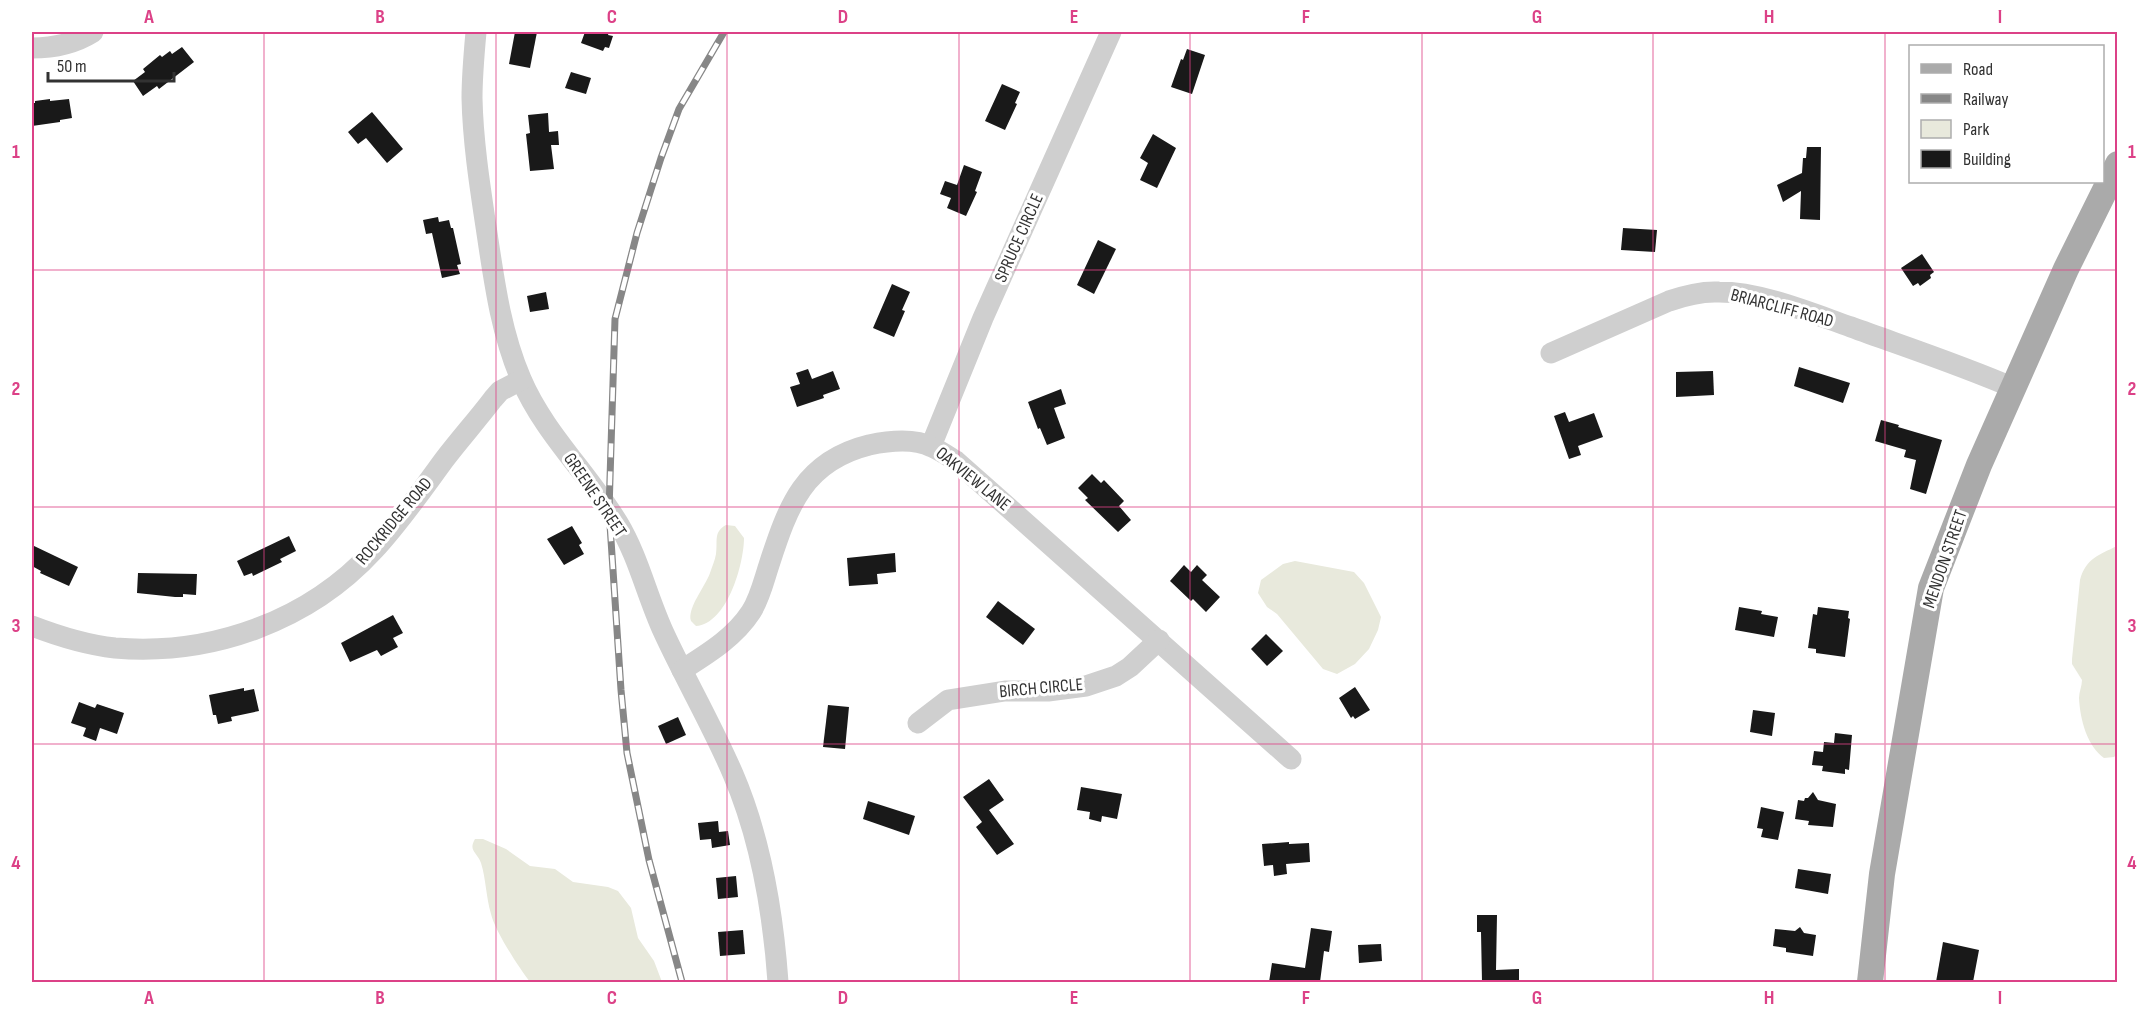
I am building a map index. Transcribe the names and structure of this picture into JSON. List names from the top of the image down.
{
  "streets": {
    "main road": ["MENDON STREET"],
    "street": [
      "SPRUCE CIRCLE",
      "BRIARCLIFF ROAD",
      "OAKVIEW LANE",
      "GREENE STREET",
      "ROCKRIDGE ROAD",
      "BIRCH CIRCLE"
    ]
  },
  "crossings": [
    ["SPRUCE CIRCLE", "OAKVIEW LANE"],
    ["BRIARCLIFF ROAD", "MENDON STREET"],
    ["OAKVIEW LANE", "GREENE STREET"],
    ["OAKVIEW LANE", "BIRCH CIRCLE"],
    ["GREENE STREET", "ROCKRIDGE ROAD"]
  ],
  "legend": [
    "Road",
    "Railway",
    "Park",
    "Building"
  ],
  "scale_bar": "50 m",
  "grid": {
    "columns": [
      "A",
      "B",
      "C",
      "D",
      "E",
      "F",
      "G",
      "H",
      "I"
    ],
    "rows": [
      "1",
      "2",
      "3",
      "4"
    ]
  }
}
